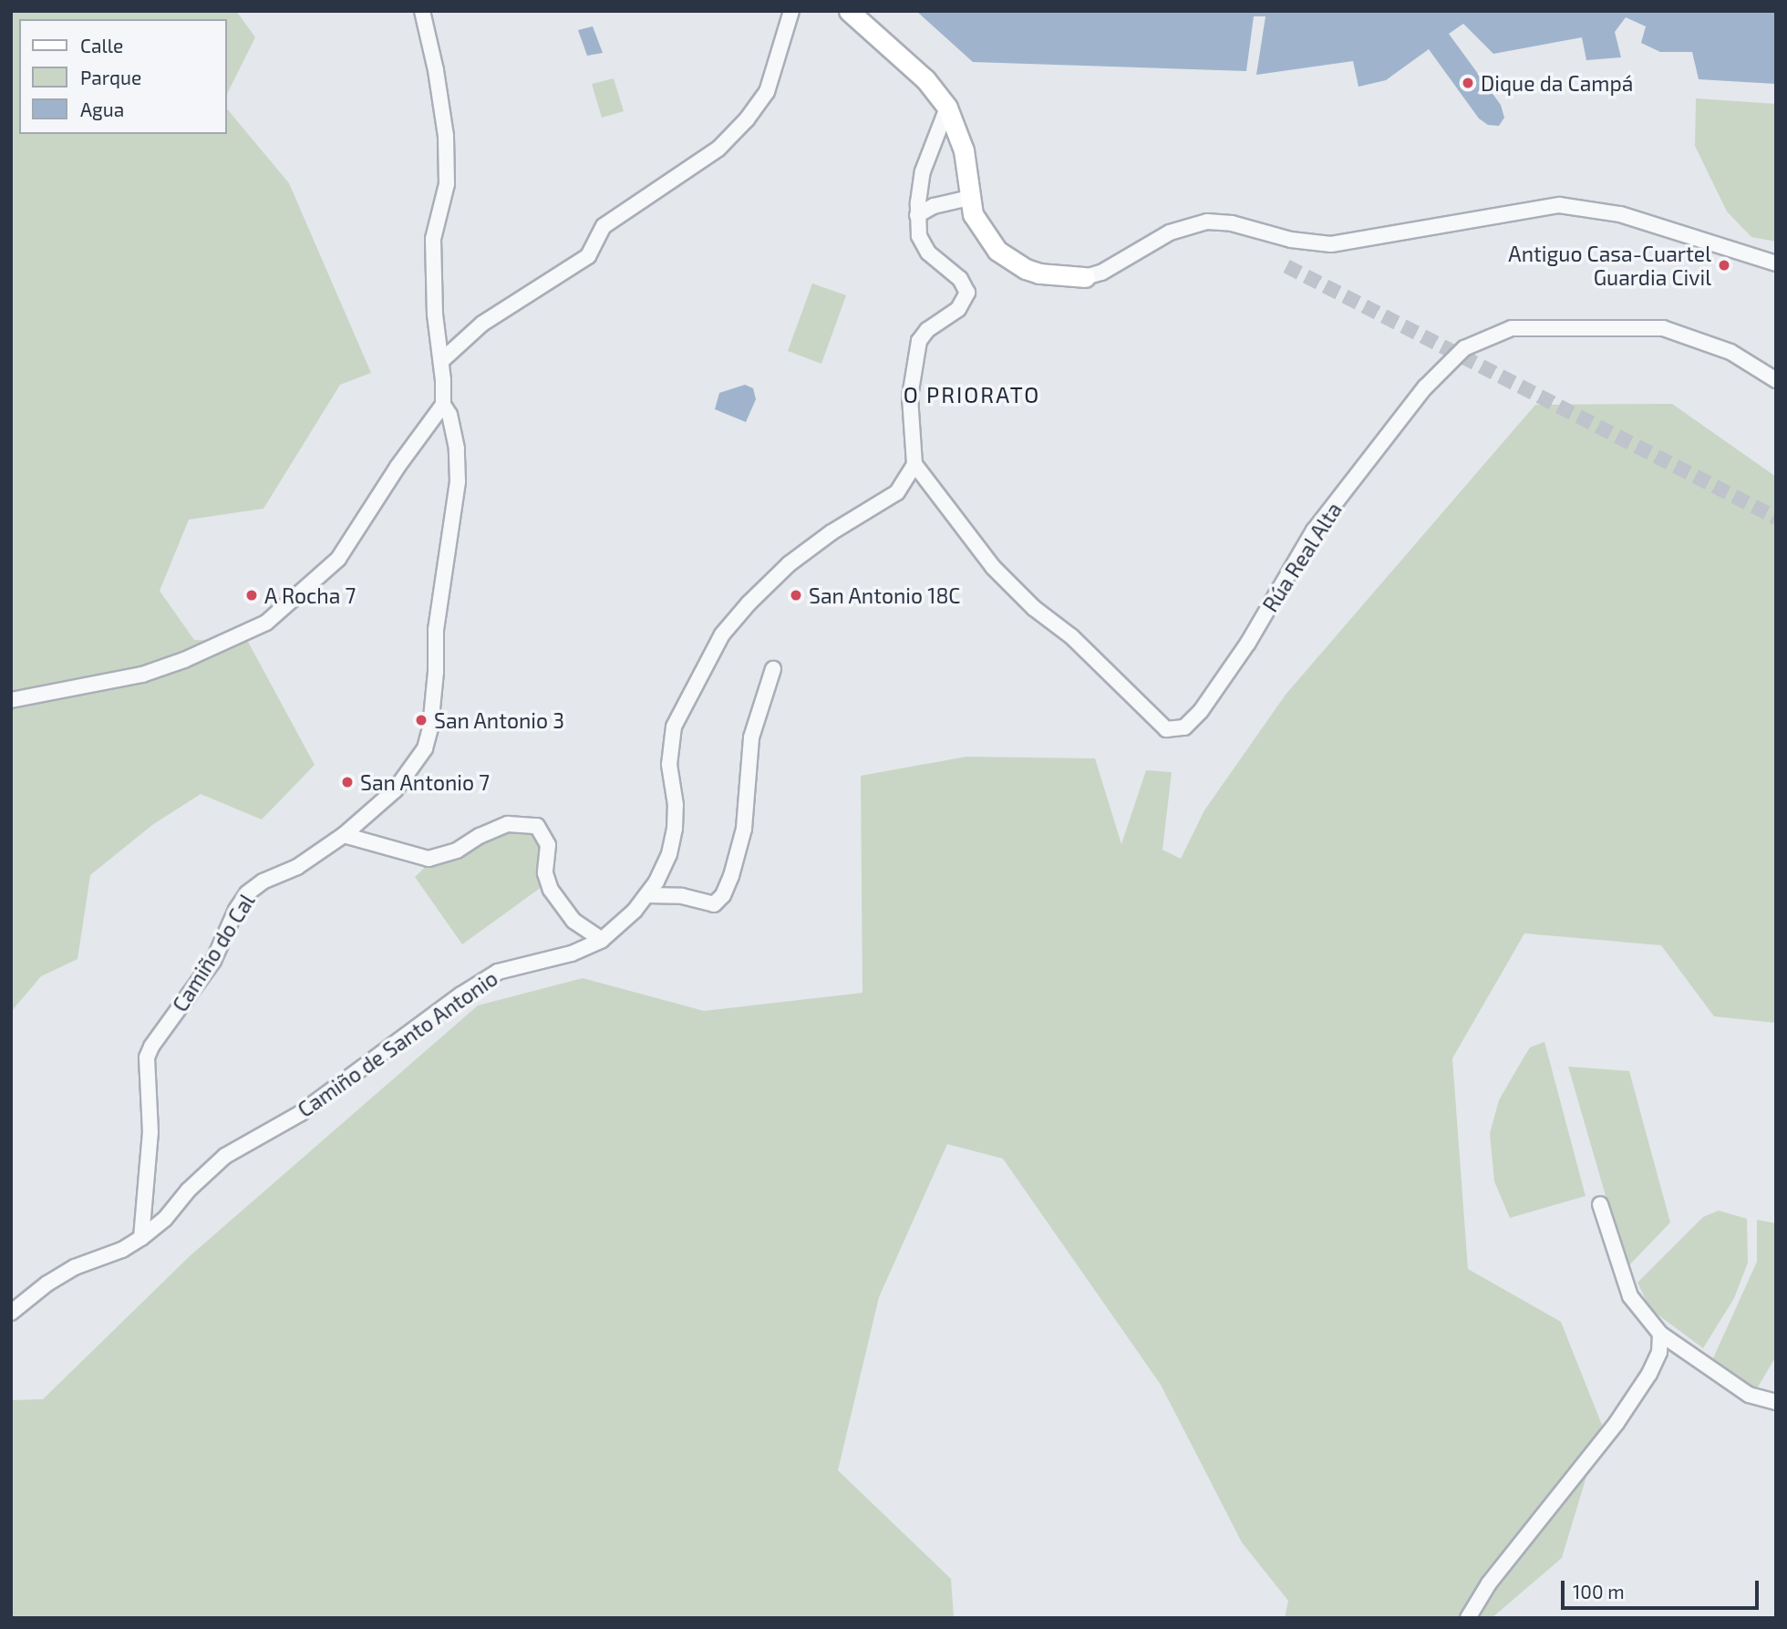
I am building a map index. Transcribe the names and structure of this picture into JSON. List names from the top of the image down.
{
  "streets": {
    "street": ["Rúa Real Alta", "Camiño do Cal", "Camiño de Santo Antonio"]
  },
  "crossings": [
    ["Rúa Real Alta", "Camiño de Santo Antonio"],
    ["Camiño do Cal", "Camiño de Santo Antonio"]
  ],
  "districts": ["O PRIORATO"],
  "places": [
    "Dique da Campá",
    "Antiguo Casa-Cuartel Guardia Civil",
    "A Rocha 7",
    "San Antonio 18C",
    "San Antonio 3",
    "San Antonio 7"
  ],
  "legend": ["Calle", "Parque", "Agua"],
  "scale_bar": "100 m"
}
